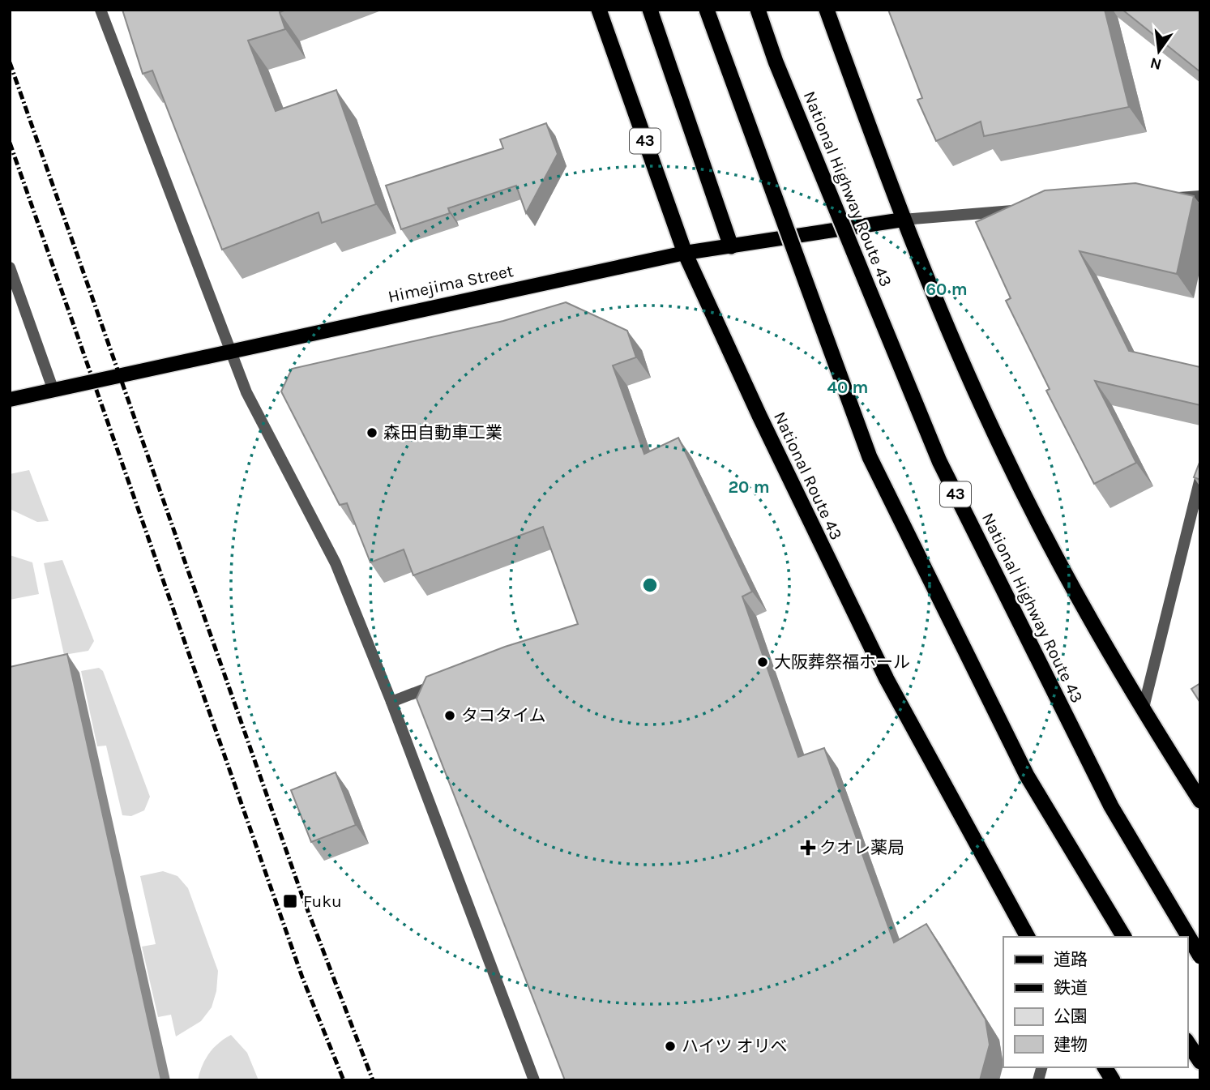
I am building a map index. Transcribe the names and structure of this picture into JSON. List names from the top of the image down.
{
  "streets": {
    "highway": ["43", "National Highway Route 43", "National Route 43"],
    "main road": ["Himejima Street"]
  },
  "crossings": [
    ["Himejima Street", "National Route 43"]
  ],
  "places": {
    "other": [
      "森田自動車工業",
      "大阪葬祭福ホール",
      "タコタイム",
      "ハイツ オリベ"
    ],
    "health": ["クオレ薬局"],
    "transit": ["Fuku"]
  },
  "legend": [
    "道路",
    "鉄道",
    "公園",
    "建物"
  ],
  "north": "bottom",
  "rings": ["60 m", "40 m", "20 m"]
}
